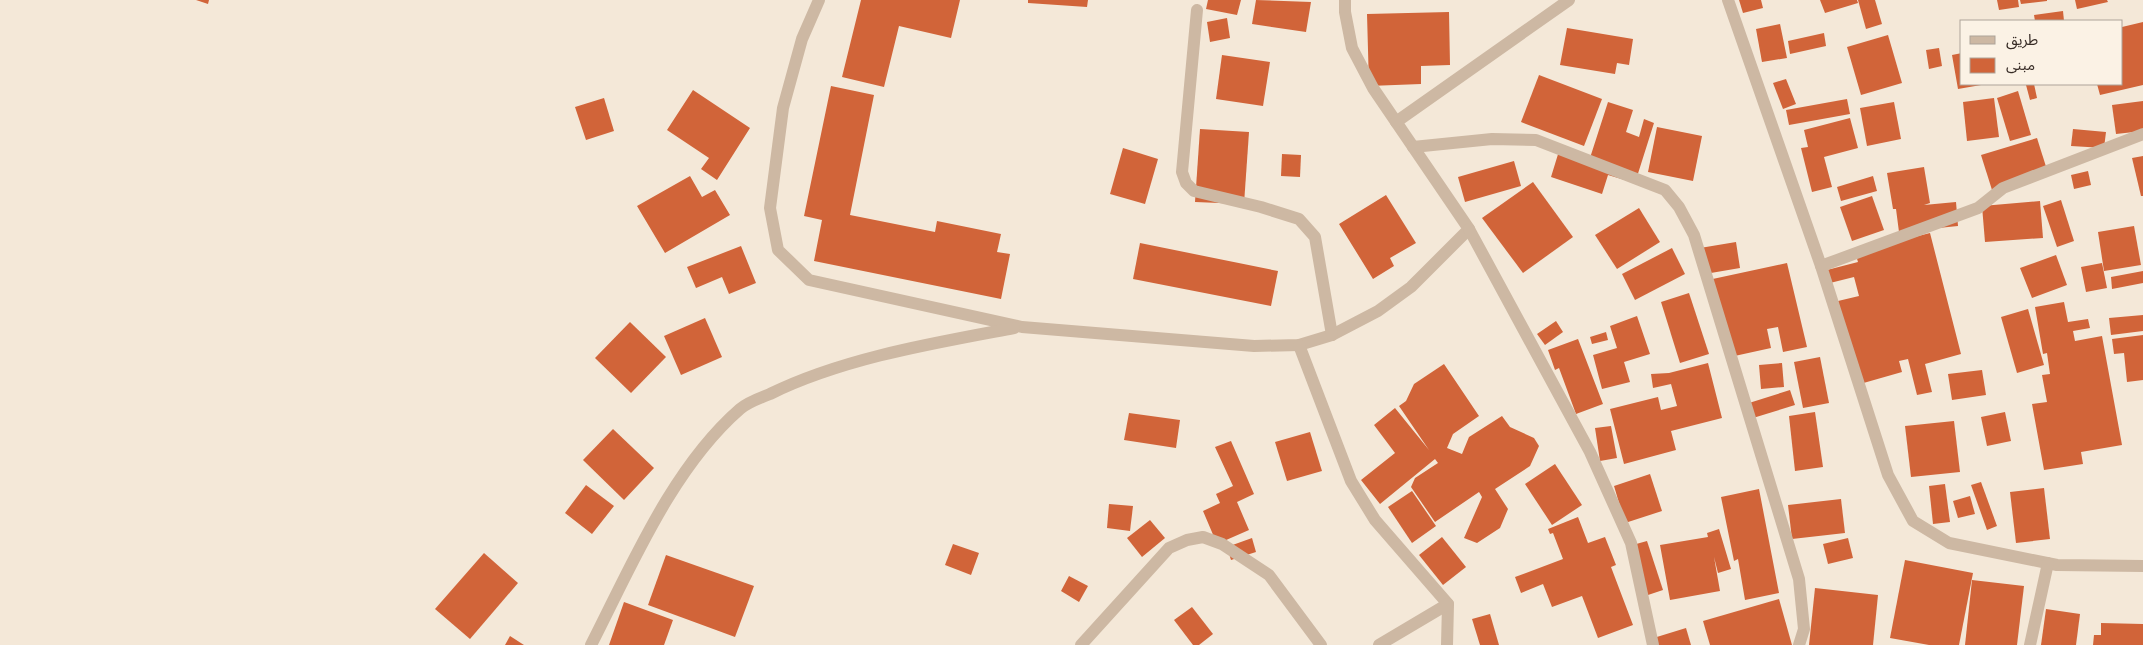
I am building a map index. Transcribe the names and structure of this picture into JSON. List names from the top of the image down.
{
  "legend": ["طريق", "مبنى"]
}
